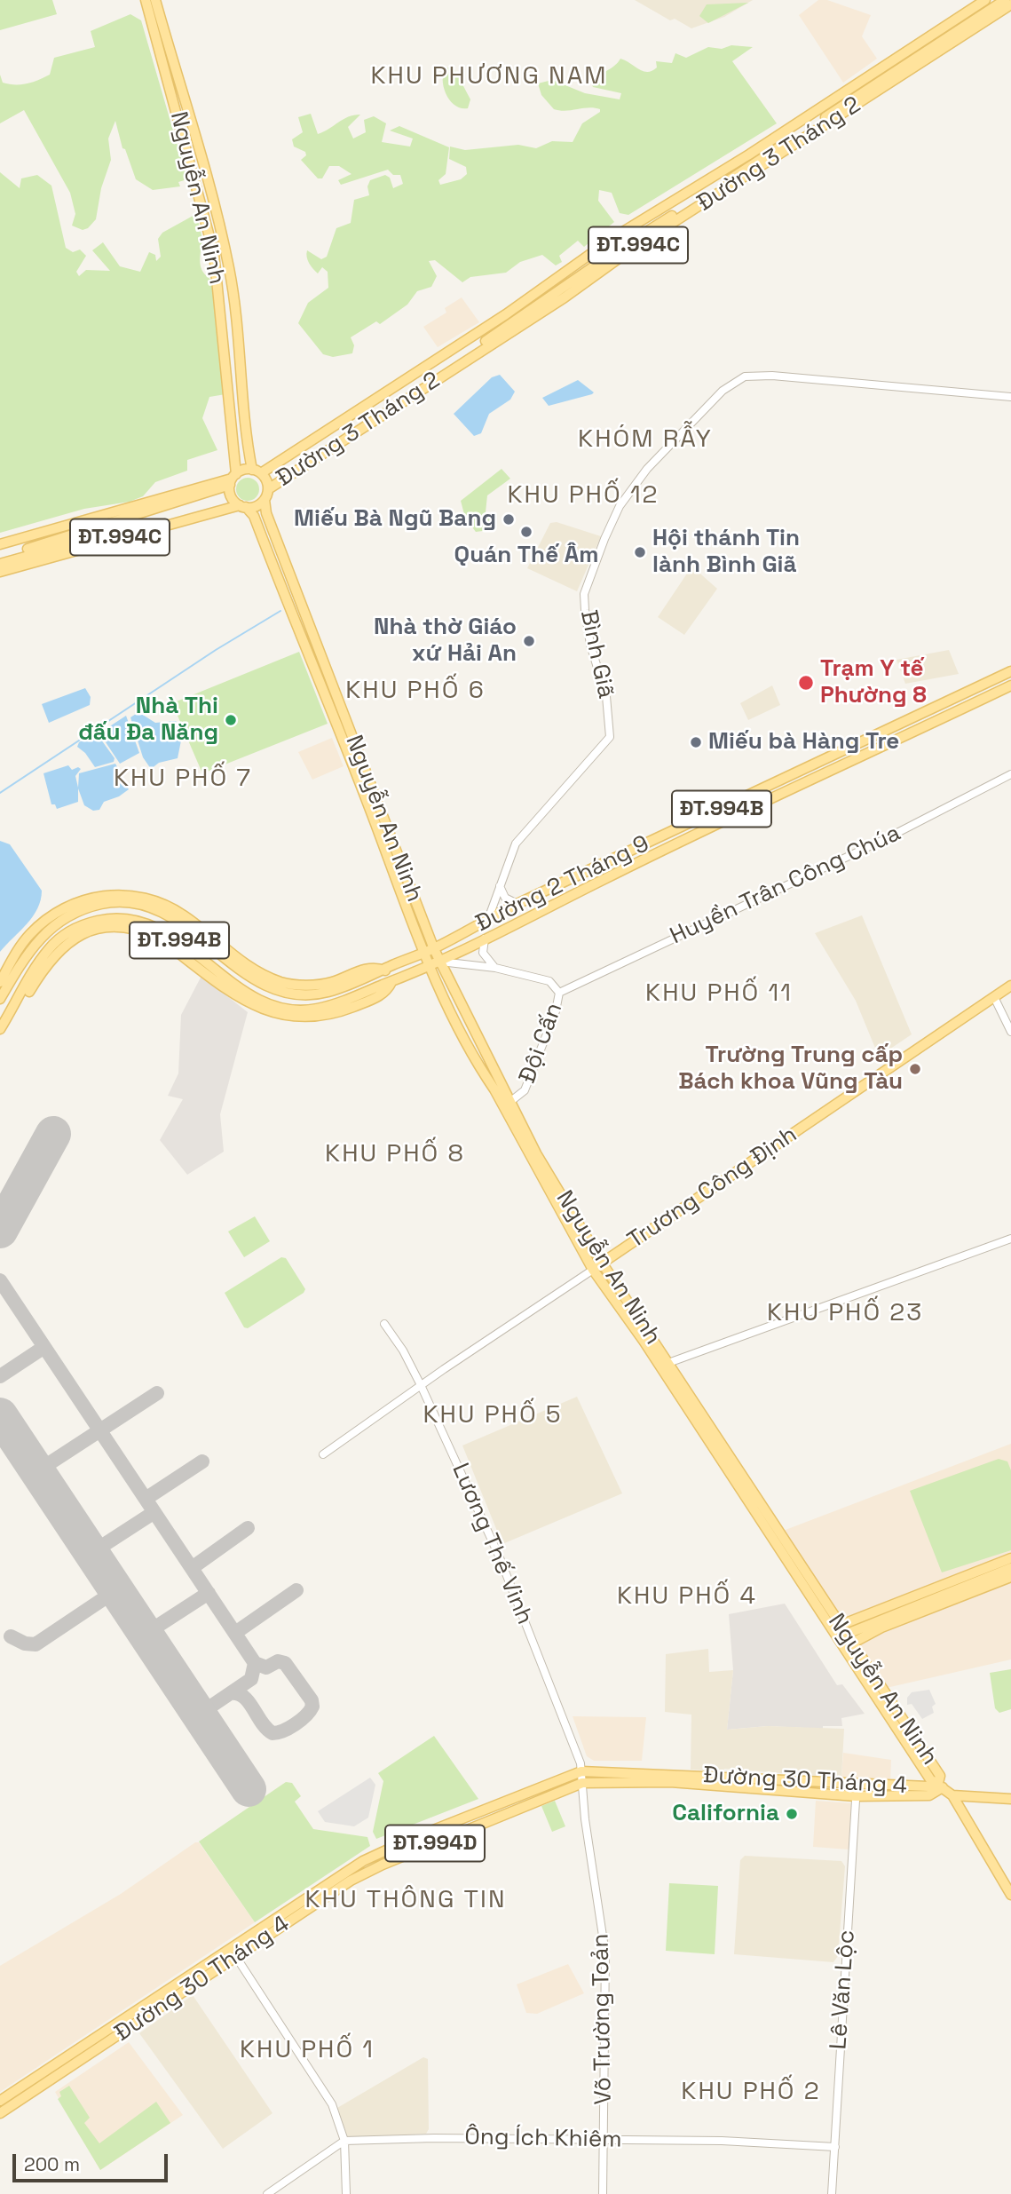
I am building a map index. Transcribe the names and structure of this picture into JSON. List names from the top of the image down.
{
  "streets": {
    "main road": [
      "Đường 3 Tháng 2",
      "Nguyễn An Ninh",
      "ĐT.994C",
      "ĐT.994B",
      "Đường 2 Tháng 9",
      "Trương Công Định",
      "Đường 30 Tháng 4",
      "ĐT.994D"
    ],
    "street": [
      "Bình Giã",
      "Huyền Trân Công Chúa",
      "Đội Cấn",
      "Lương Thế Vinh",
      "Lê Văn Lộc",
      "Võ Trường Toản",
      "Ông Ích Khiêm"
    ]
  },
  "crossings": [
    ["Đường 3 Tháng 2", "Nguyễn An Ninh"],
    ["Đường 3 Tháng 2", "ĐT.994C"],
    ["Nguyễn An Ninh", "ĐT.994C"],
    ["Nguyễn An Ninh", "Đường 2 Tháng 9"],
    ["Nguyễn An Ninh", "Đội Cấn"],
    ["Nguyễn An Ninh", "Trương Công Định"],
    ["Nguyễn An Ninh", "Đường 30 Tháng 4"],
    ["Bình Giã", "Đường 2 Tháng 9"],
    ["Đường 2 Tháng 9", "Đội Cấn"],
    ["Huyền Trân Công Chúa", "Đội Cấn"],
    ["Trương Công Định", "Lương Thế Vinh"],
    ["Lương Thế Vinh", "Đường 30 Tháng 4"],
    ["Lương Thế Vinh", "Võ Trường Toản"],
    ["Đường 30 Tháng 4", "Lê Văn Lộc"],
    ["Đường 30 Tháng 4", "Võ Trường Toản"],
    ["Lê Văn Lộc", "Ông Ích Khiêm"],
    ["Võ Trường Toản", "Ông Ích Khiêm"]
  ],
  "districts": [
    "KHU PHƯƠNG NAM",
    "KHÓM RẪY",
    "KHU PHỐ 12",
    "KHU PHỐ 6",
    "KHU PHỐ 7",
    "KHU PHỐ 11",
    "KHU PHỐ 8",
    "KHU PHỐ 23",
    "KHU PHỐ 5",
    "KHU PHỐ 4",
    "KHU THÔNG TIN",
    "KHU PHỐ 1",
    "KHU PHỐ 2"
  ],
  "places": [
    "Miếu Bà Ngũ Bang",
    "Quán Thế Âm",
    "Hội thánh Tin lành Bình Giã",
    "Nhà thờ Giáo xứ Hải An",
    "Trạm Y tế Phường 8",
    "Nhà Thi đấu Đa Năng",
    "Miếu bà Hàng Tre",
    "Trường Trung cấp Bách khoa Vũng Tàu",
    "California"
  ],
  "scale_bar": "200 m"
}
